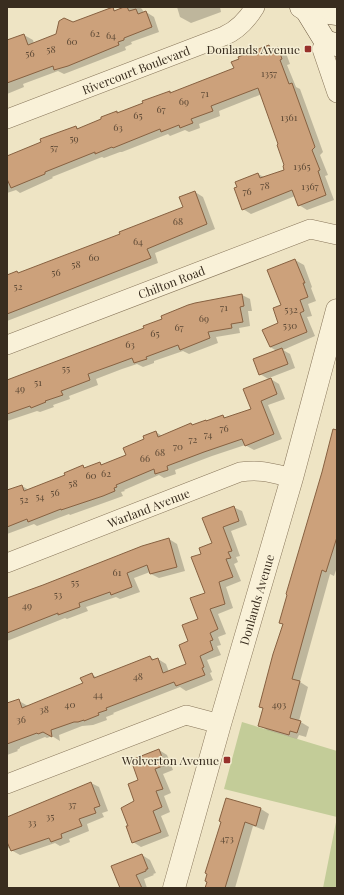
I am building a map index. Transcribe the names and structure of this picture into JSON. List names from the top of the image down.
{
  "streets": {
    "street": [
      "Rivercourt Boulevard",
      "Chilton Road",
      "Warland Avenue",
      "Donlands Avenue"
    ]
  },
  "crossings": [
    ["Warland Avenue", "Donlands Avenue"]
  ],
  "places": {
    "transit": ["Donlands Avenue", "Wolverton Avenue"]
  },
  "house_numbers": [
    "62",
    "64",
    "60",
    "58",
    "56",
    "1357",
    "71",
    "69",
    "67",
    "65",
    "1361",
    "63",
    "59",
    "57",
    "1365",
    "78",
    "1367",
    "76",
    "68",
    "64",
    "60",
    "58",
    "56",
    "52",
    "71",
    "532",
    "69",
    "530",
    "67",
    "65",
    "63",
    "55",
    "51",
    "49",
    "76",
    "74",
    "72",
    "70",
    "68",
    "66",
    "62",
    "60",
    "58",
    "56",
    "54",
    "52",
    "61",
    "55",
    "53",
    "49",
    "48",
    "44",
    "40",
    "493",
    "38",
    "36",
    "37",
    "35",
    "33",
    "473"
  ]
}
